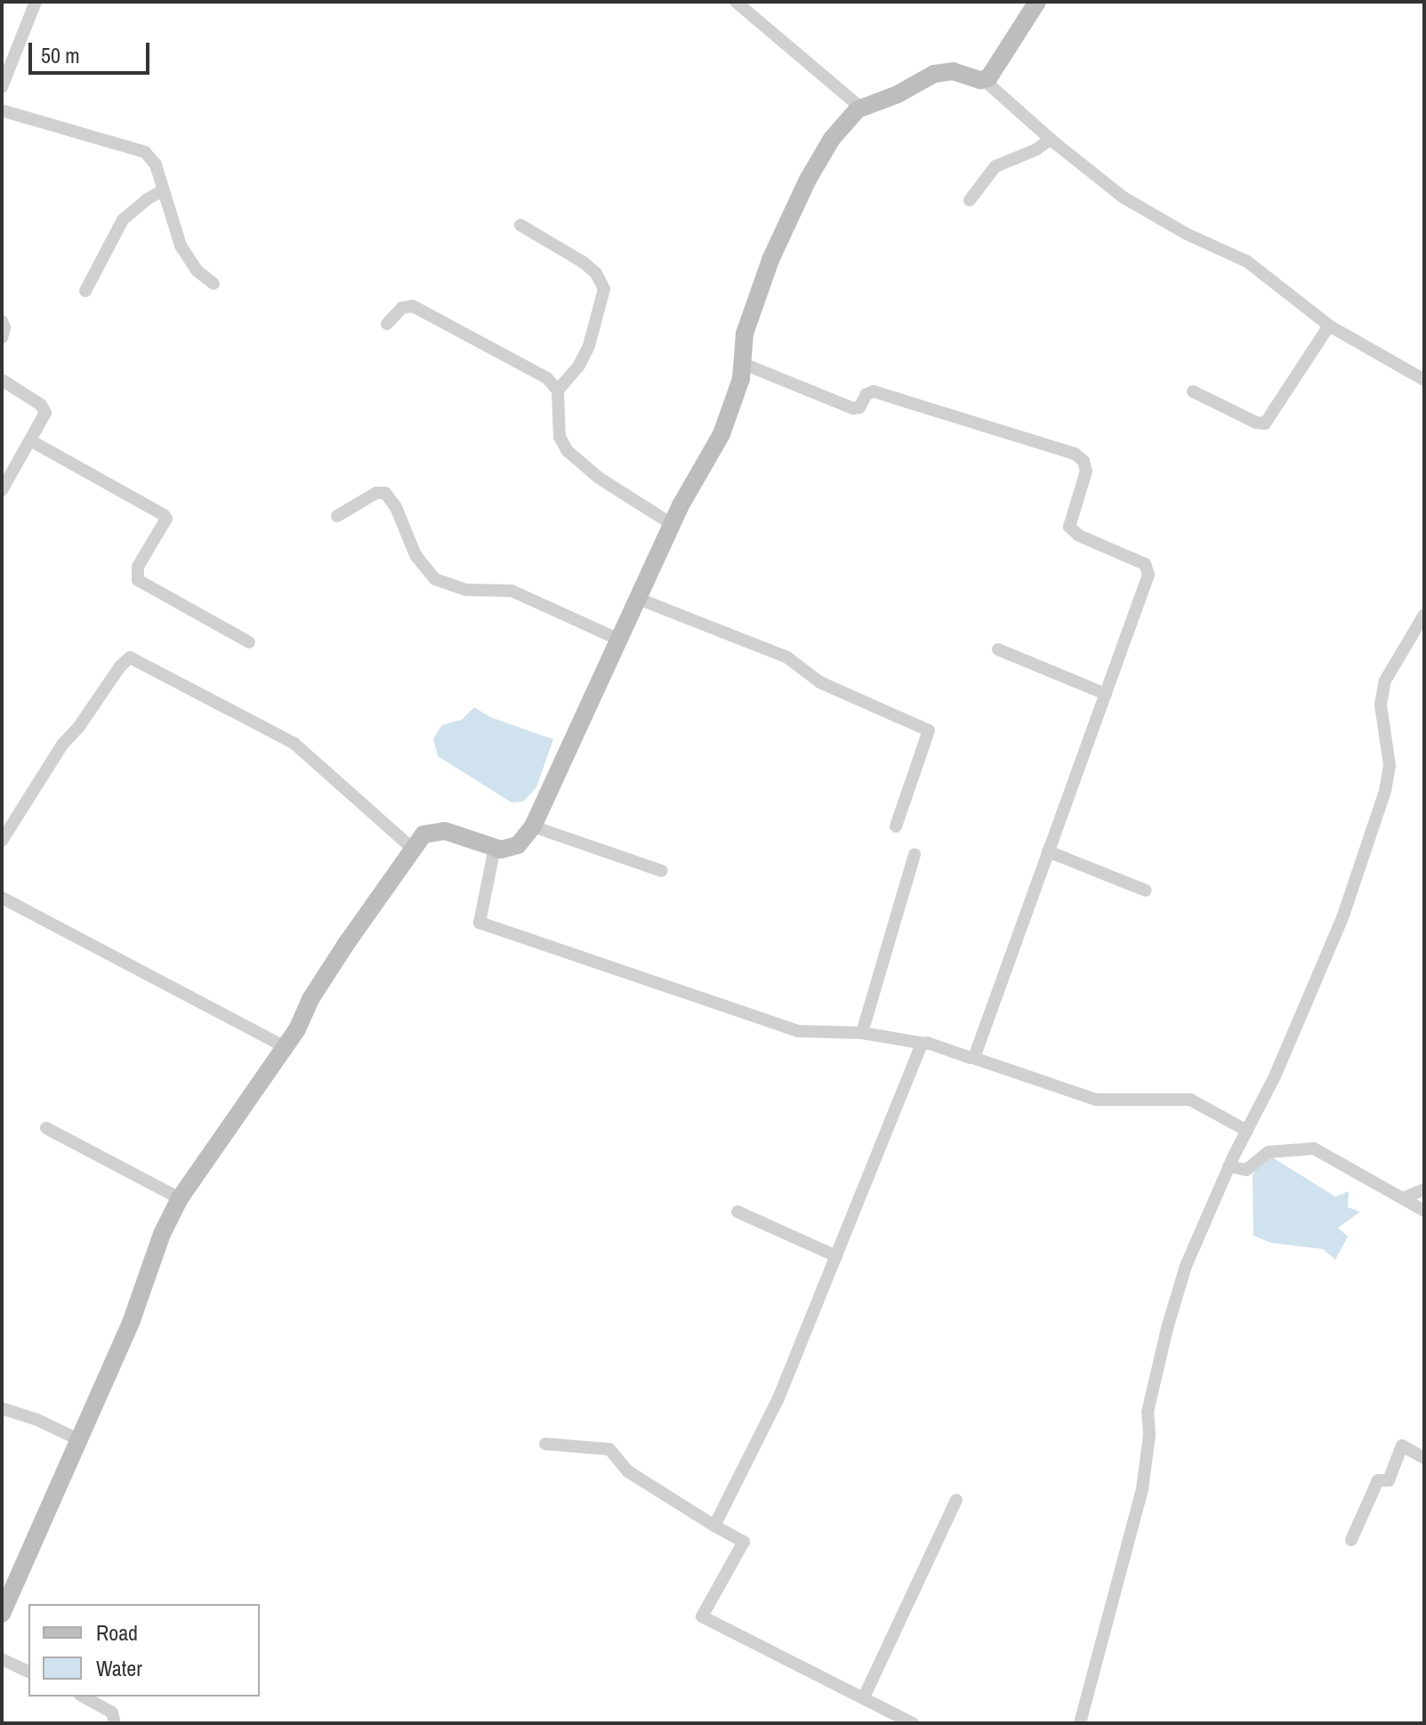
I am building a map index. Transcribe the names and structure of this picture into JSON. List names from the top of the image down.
{
  "legend": ["Road", "Water"],
  "scale_bar": "50 m"
}
